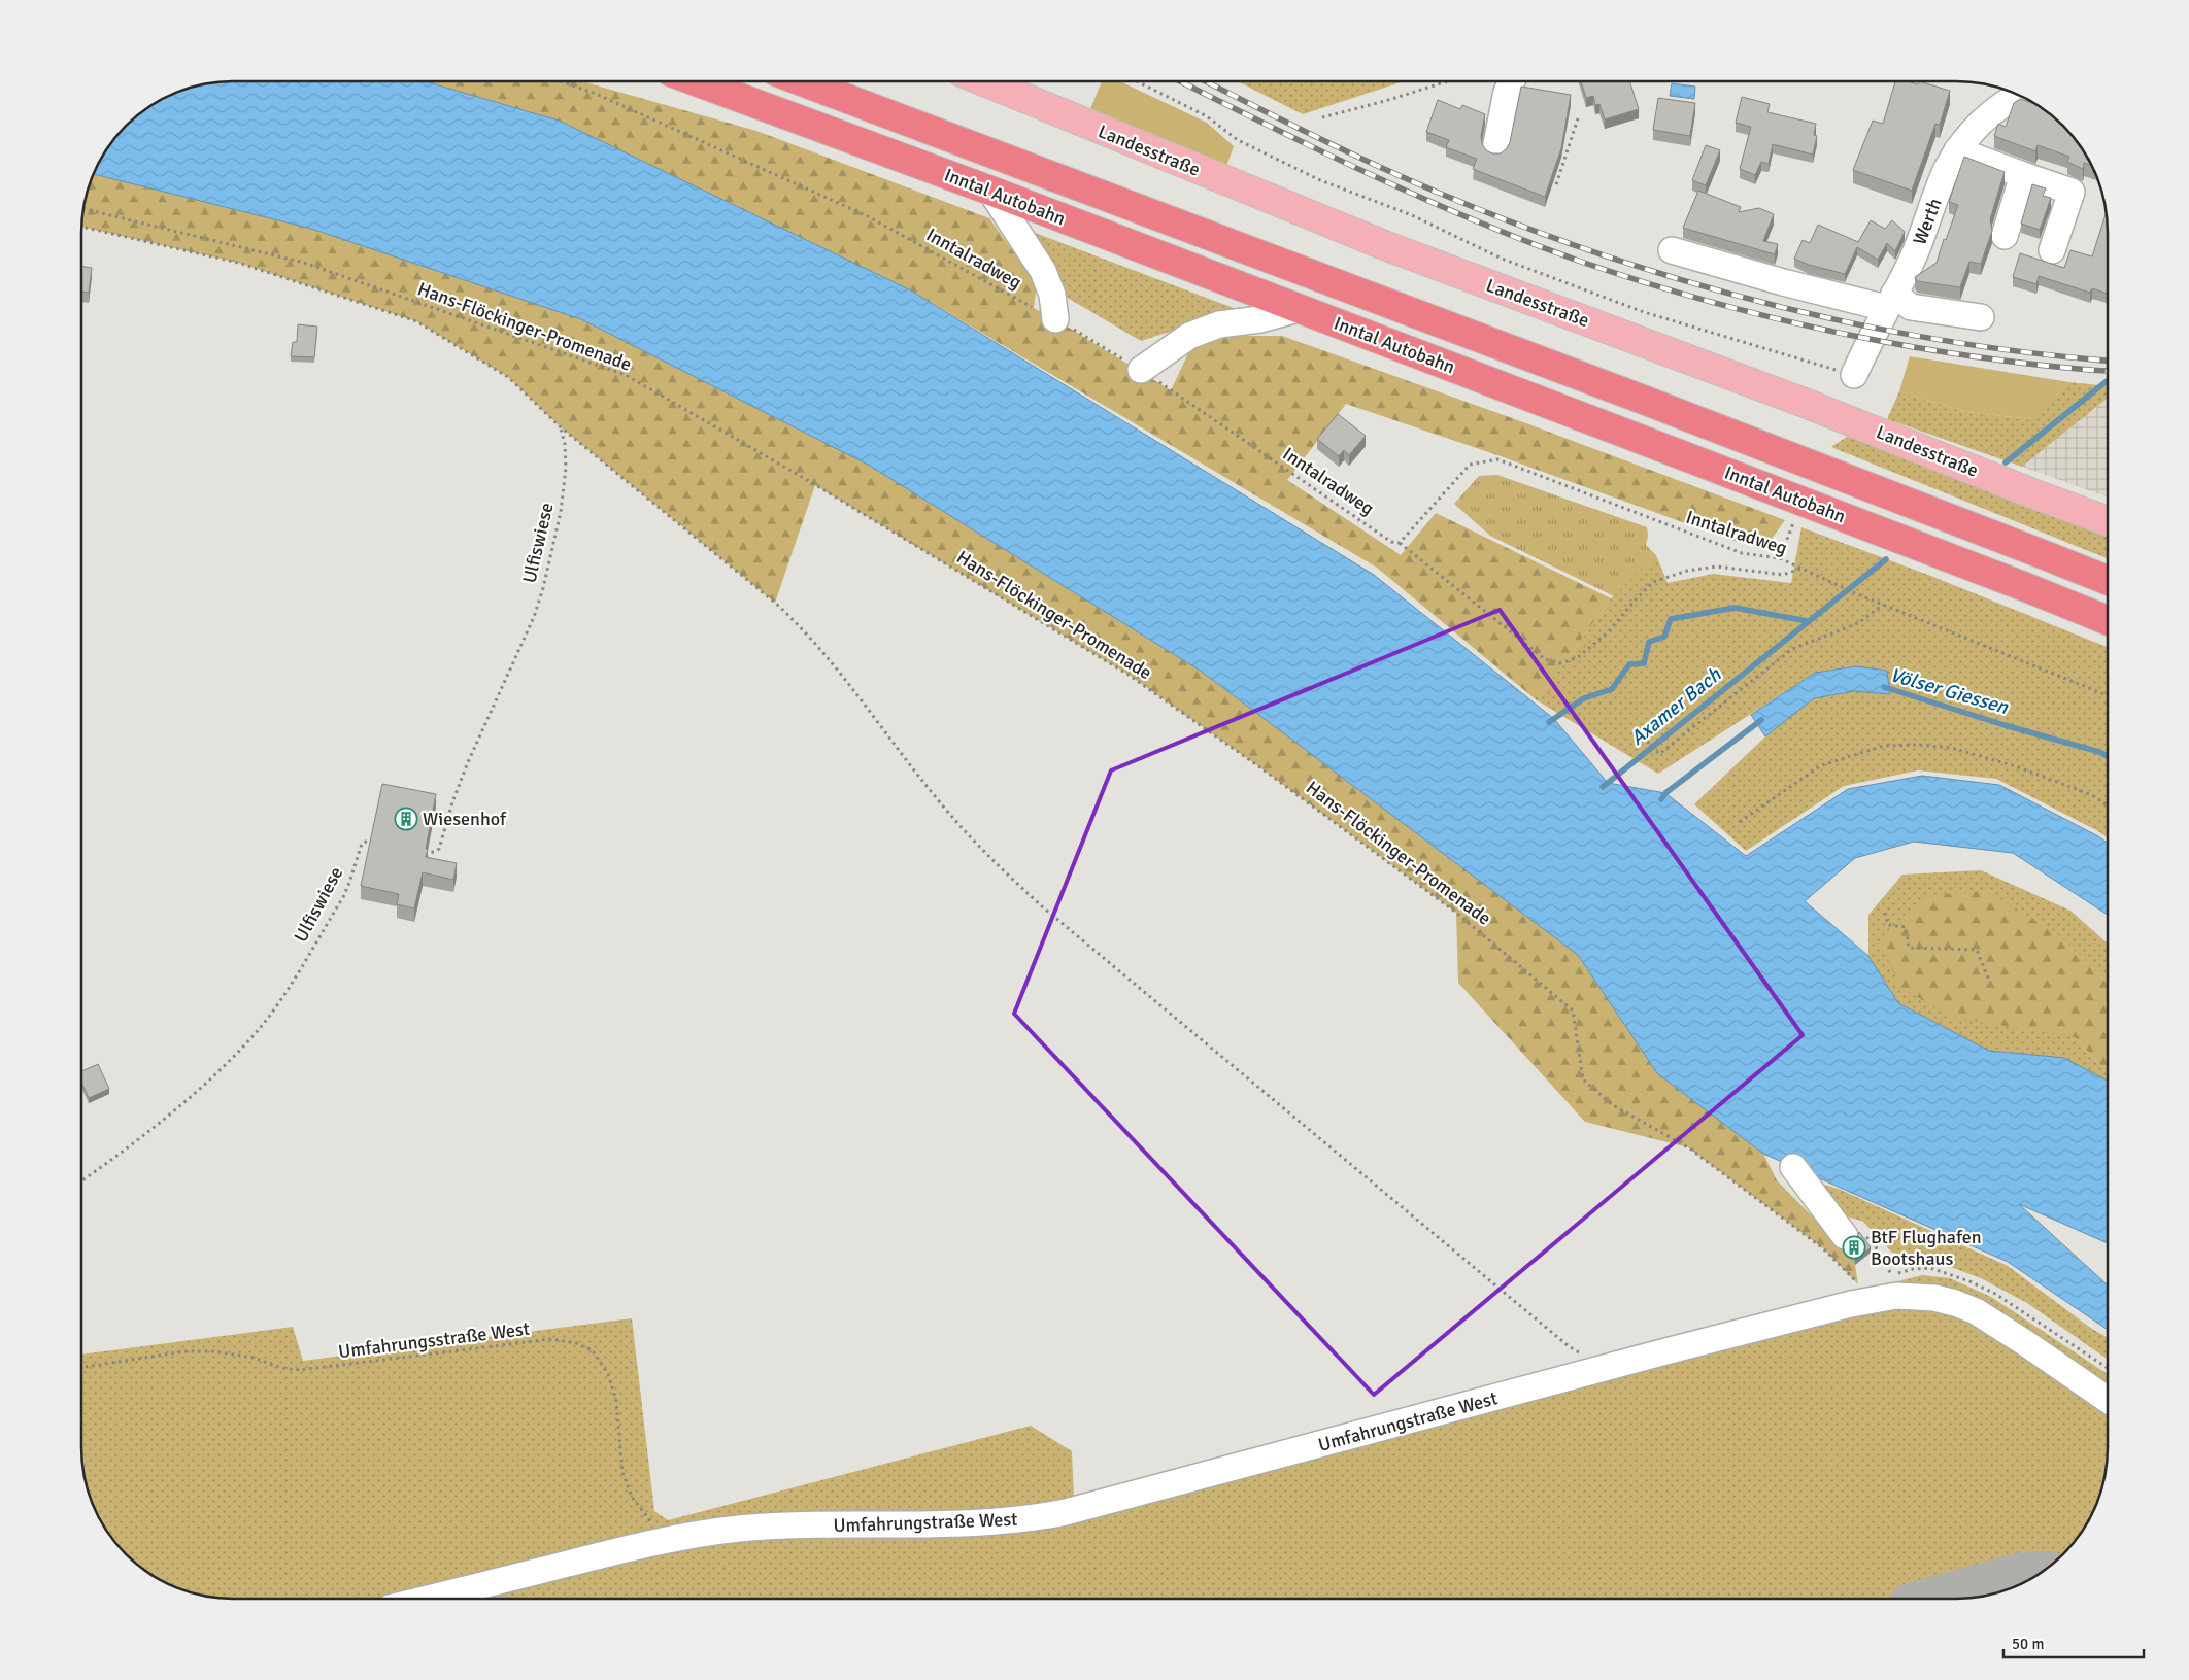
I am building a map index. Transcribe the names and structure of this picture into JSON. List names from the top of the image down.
{
  "streets": {
    "highway": ["Inntal Autobahn"],
    "main road": ["Landesstraße"],
    "street": ["Werth", "Umfahrungstraße West"],
    "path": [
      "Inntalradweg",
      "Hans-Flöckinger-Promenade",
      "Ulfiswiese",
      "Umfahrungsstraße West"
    ]
  },
  "crossings": [
    ["Umfahrungsstraße West", "Umfahrungstraße West"]
  ],
  "water": ["Völser Giessen", "Axamer Bach"],
  "places": {
    "building": ["Wiesenhof", "BtF Flughafen Bootshaus"]
  },
  "scale_bar": "50 m"
}
